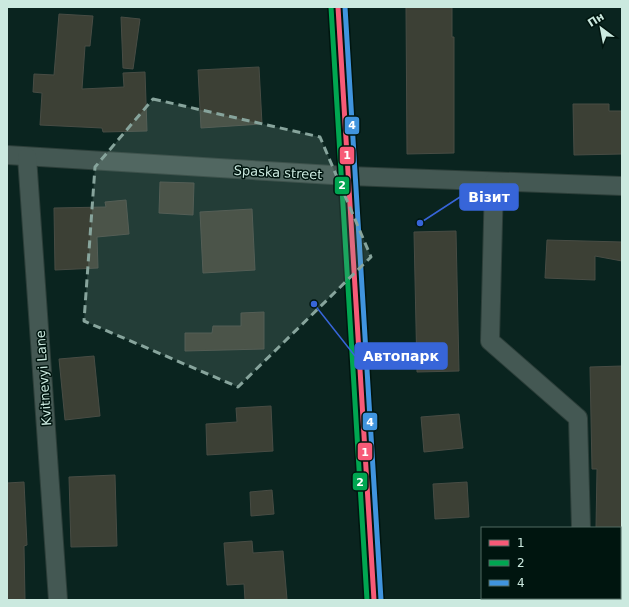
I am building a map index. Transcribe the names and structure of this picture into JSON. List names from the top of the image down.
{
  "streets": {
    "street": ["Spaska street", "Kvitnevyi Lane"]
  },
  "crossings": [
    ["Spaska street", "Kvitnevyi Lane"]
  ],
  "places": ["Візит", "Автопарк"],
  "lines": ["transit line 1", "transit line 2", "transit line 4"],
  "legend": ["1", "2", "4"],
  "north": "top left"
}
